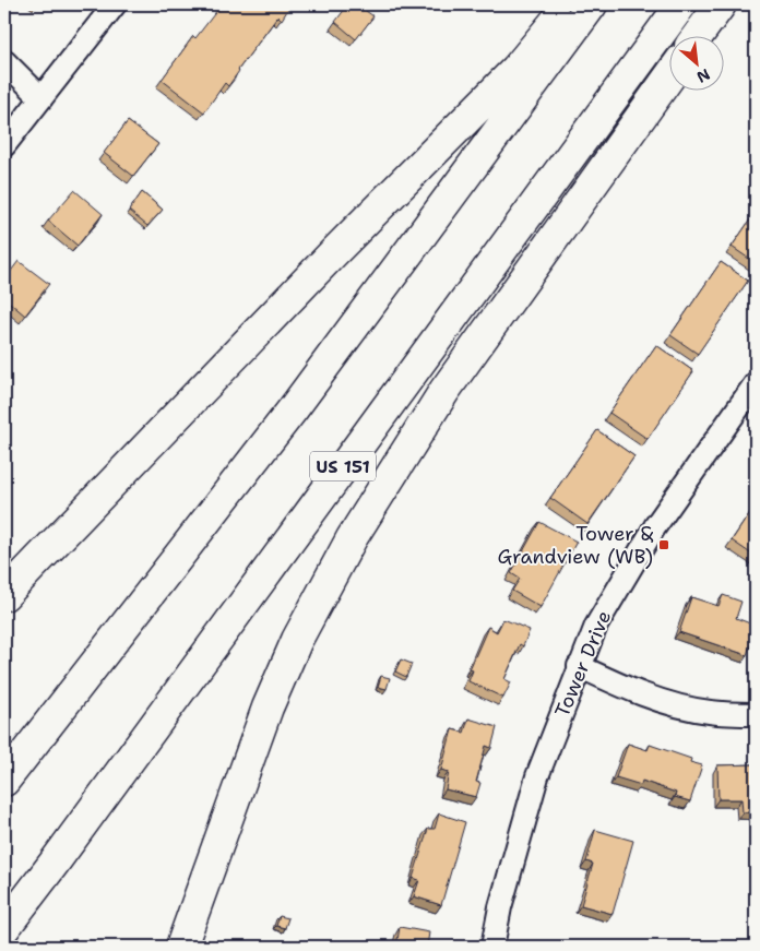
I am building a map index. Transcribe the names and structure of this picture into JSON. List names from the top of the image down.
{
  "streets": {
    "highway": ["US 151"],
    "street": ["Tower Drive"]
  },
  "places": {
    "transit": ["Tower & Grandview (WB)"]
  },
  "north": "bottom right"
}
